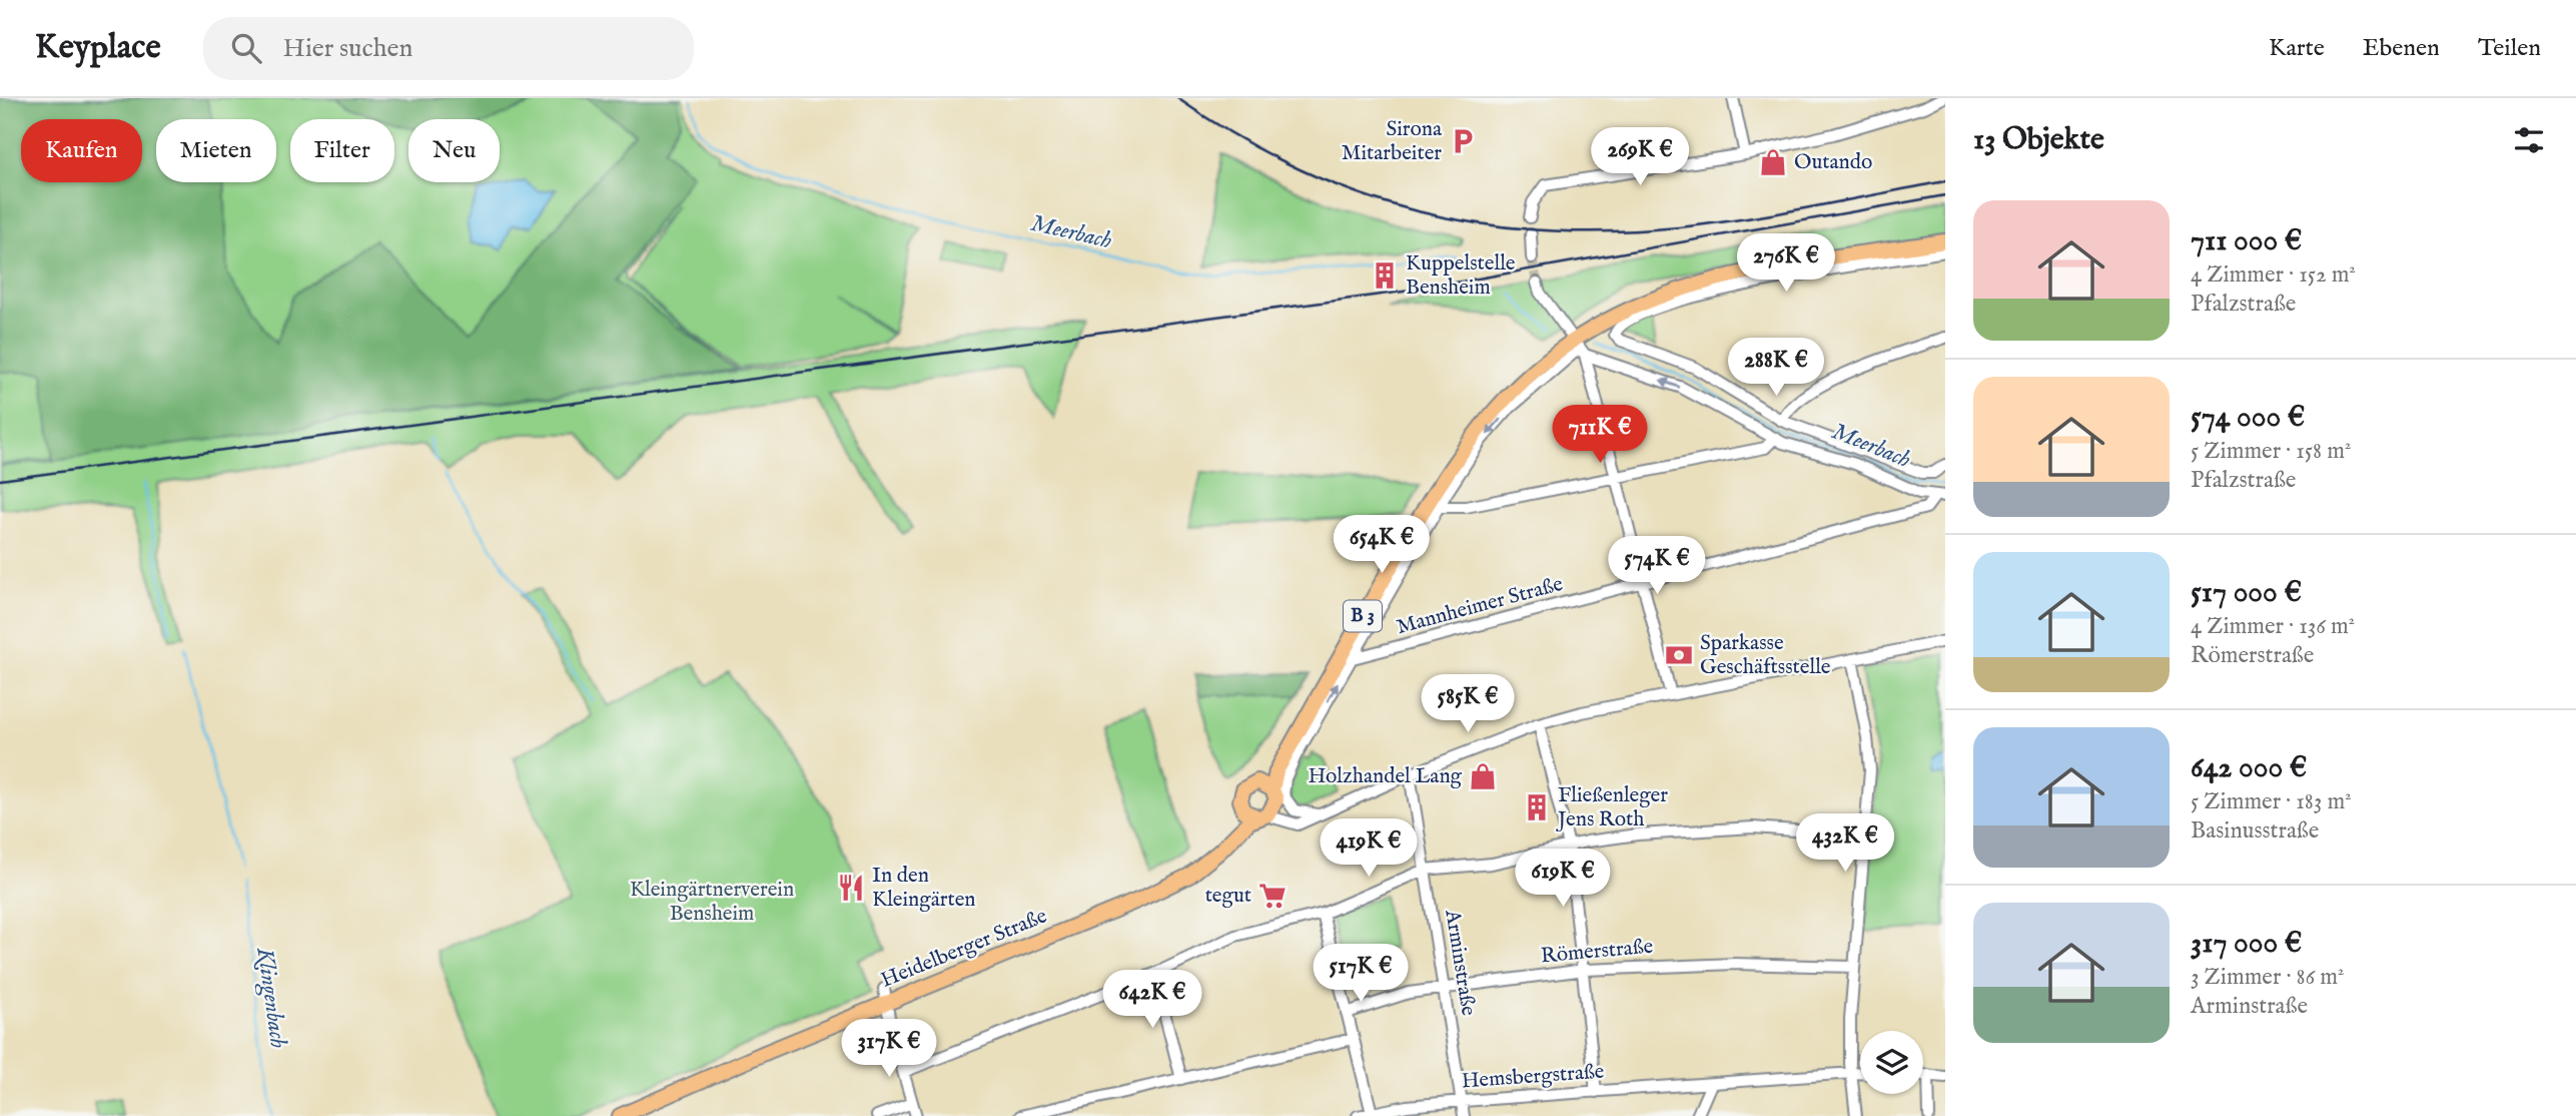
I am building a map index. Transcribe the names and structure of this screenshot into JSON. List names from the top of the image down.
{
  "streets": {
    "main road": ["B 3", "Heidelberger Straße"],
    "street": [
      "Mannheimer Straße",
      "Römerstraße",
      "Arminstraße",
      "Hemsbergstraße"
    ]
  },
  "crossings": [
    ["B 3", "Heidelberger Straße"],
    ["Römerstraße", "Arminstraße"],
    ["Arminstraße", "Hemsbergstraße"]
  ],
  "water": ["Meerbach", "Klingenbach"],
  "parks": ["Kleingärtnerverein Bensheim"],
  "places": {
    "parking": ["Sirona Mitarbeiter"],
    "shop": ["Outando", "Holzhandel Lang"],
    "building": ["Kuppelstelle Bensheim", "Fließenleger Jens Roth"],
    "bank": ["Sparkasse Geschäftsstelle"],
    "restaurant": ["In den Kleingärten"],
    "supermarket": ["tegut"]
  },
  "page": {
    "header": "Keyplace",
    "search": "Hier suchen",
    "nav": ["Karte", "Ebenen", "Teilen"],
    "heading": "13 Objekte",
    "chip": [
      "Kaufen",
      "Mieten",
      "Filter",
      "Neu"
    ],
    "price": [
      "269K €",
      "276K €",
      "288K €",
      "711K €",
      "654K €",
      "574K €",
      "585K €",
      "432K €",
      "419K €",
      "619K €",
      "517K €",
      "642K €",
      "317K €"
    ],
    "list": [
      {
        "name": "711 000 €",
        "note": "4 Zimmer · 152 m² · Pfalzstraße"
      },
      {
        "name": "574 000 €",
        "note": "5 Zimmer · 158 m² · Pfalzstraße"
      },
      {
        "name": "517 000 €",
        "note": "4 Zimmer · 136 m² · Römerstraße"
      },
      {
        "name": "642 000 €",
        "note": "5 Zimmer · 183 m² · Basinusstraße"
      },
      {
        "name": "317 000 €",
        "note": "3 Zimmer · 86 m² · Arminstraße"
      }
    ]
  }
}
